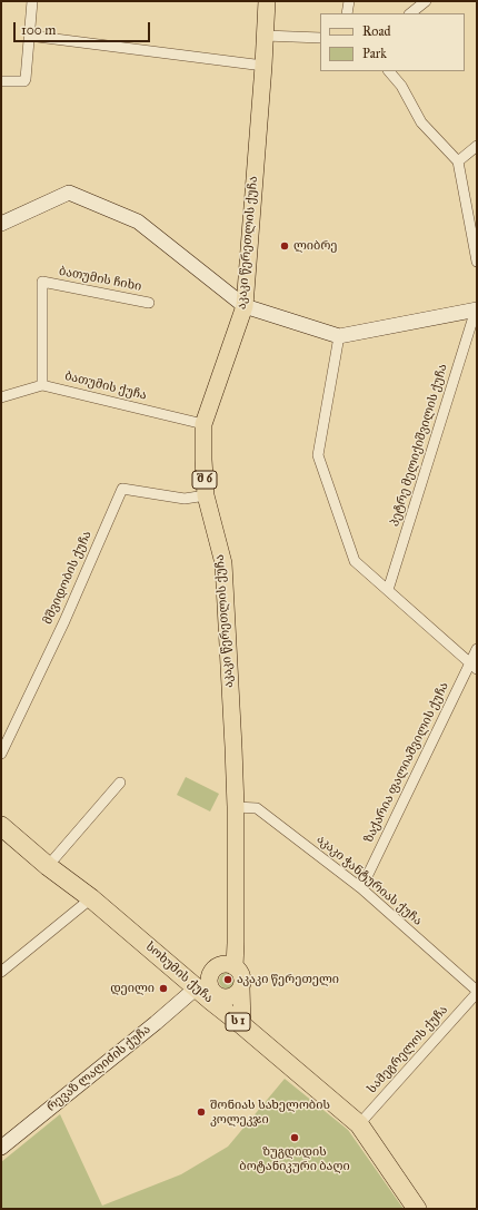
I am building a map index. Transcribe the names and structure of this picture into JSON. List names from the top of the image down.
{
  "streets": {
    "highway": ["სოხუმის ქუჩა", "ს 1"],
    "main road": ["აკაკი წერეთლის ქუჩა", "შ 6"],
    "street": [
      "ბათუმის ჩიხი",
      "ბათუმის ქუჩა",
      "პეტრე მელიქიშვილის ქუჩა",
      "მშვიდობის ქუჩა",
      "ზაქარია ფალიაშვილის ქუჩა",
      "აკაკი ჭანტურიას ქუჩა",
      "სამეგრელოს ქუჩა",
      "რევაზ ლაღიძის ქუჩა"
    ]
  },
  "crossings": [
    ["აკაკი წერეთლის ქუჩა", "ბათუმის ქუჩა"],
    ["აკაკი წერეთლის ქუჩა", "შ 6"],
    ["აკაკი წერეთლის ქუჩა", "მშვიდობის ქუჩა"],
    ["აკაკი წერეთლის ქუჩა", "აკაკი ჭანტურიას ქუჩა"],
    ["ბათუმის ჩიხი", "ბათუმის ქუჩა"],
    ["შ 6", "სოხუმის ქუჩა"],
    ["შ 6", "რევაზ ლაღიძის ქუჩა"],
    ["ზაქარია ფალიაშვილის ქუჩა", "აკაკი ჭანტურიას ქუჩა"],
    ["აკაკი ჭანტურიას ქუჩა", "სამეგრელოს ქუჩა"],
    ["სოხუმის ქუჩა", "სამეგრელოს ქუჩა"],
    ["სოხუმის ქუჩა", "რევაზ ლაღიძის ქუჩა"]
  ],
  "places": [
    "ლიბრე",
    "აკაკი წერეთელი",
    "დეილი",
    "შონიას სახელობის კოლეკჯი",
    "ზუგდიდის ბოტანიკური ბაღი"
  ],
  "legend": ["Road", "Park"],
  "scale_bar": "100 m"
}
